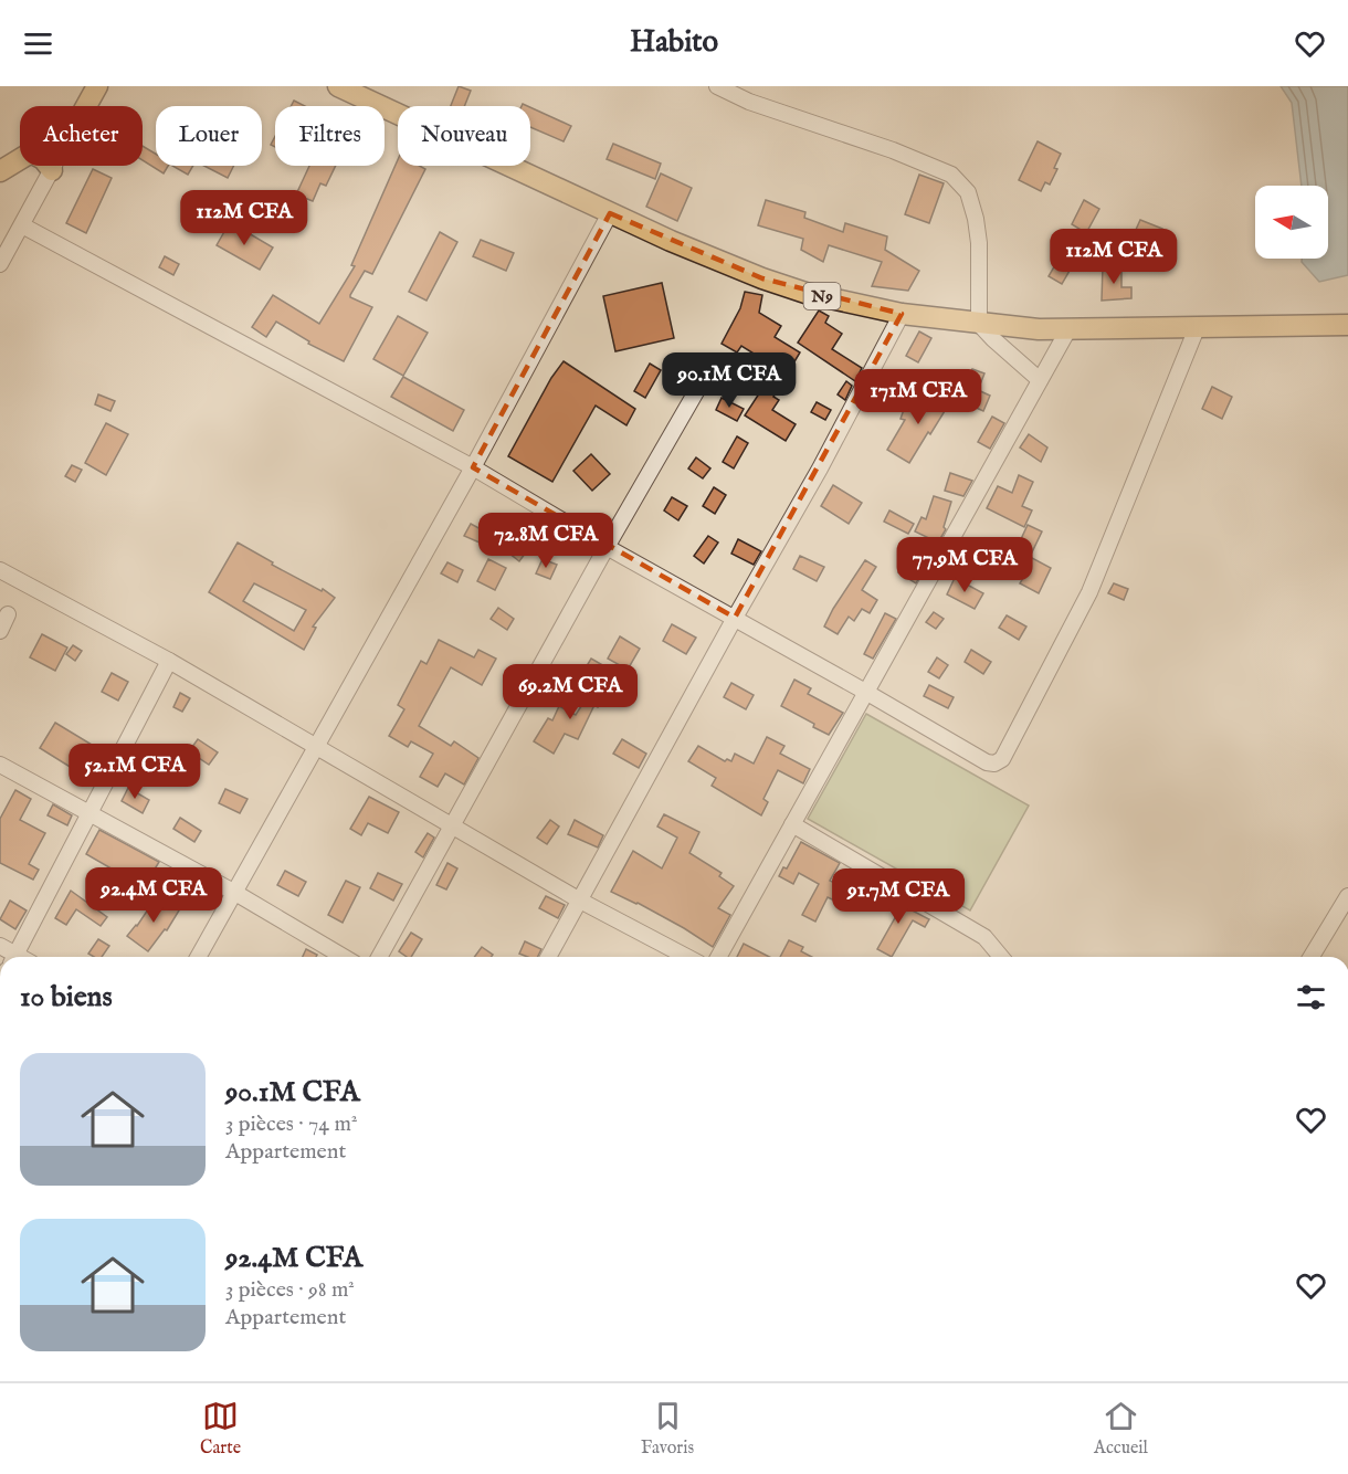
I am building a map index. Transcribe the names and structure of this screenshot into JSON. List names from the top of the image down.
{
  "streets": {
    "main road": ["N9"]
  },
  "north": "left",
  "page": {
    "header": "Habito",
    "chip": [
      "Acheter",
      "Louer",
      "Filtres",
      "Nouveau"
    ],
    "price": [
      "112M CFA",
      "112M CFA",
      "90.1M CFA",
      "171M CFA",
      "72.8M CFA",
      "77.9M CFA",
      "69.2M CFA",
      "52.1M CFA",
      "92.4M CFA",
      "91.7M CFA"
    ],
    "heading": "10 biens",
    "list": [
      {
        "name": "90.1M CFA",
        "note": "3 pièces · 74 m² · Appartement"
      },
      {
        "name": "92.4M CFA",
        "note": "3 pièces · 98 m² · Appartement"
      }
    ],
    "tabs": ["Carte", "Favoris", "Accueil"]
  }
}
